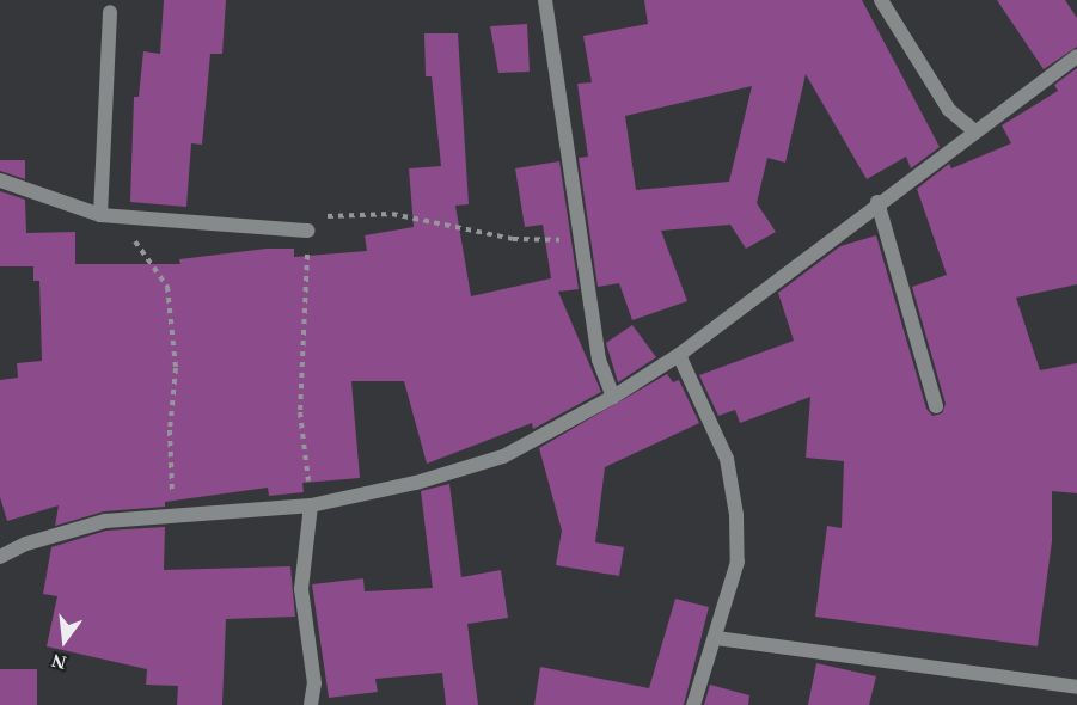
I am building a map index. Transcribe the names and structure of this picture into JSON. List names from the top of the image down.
{
  "north": "bottom"
}
